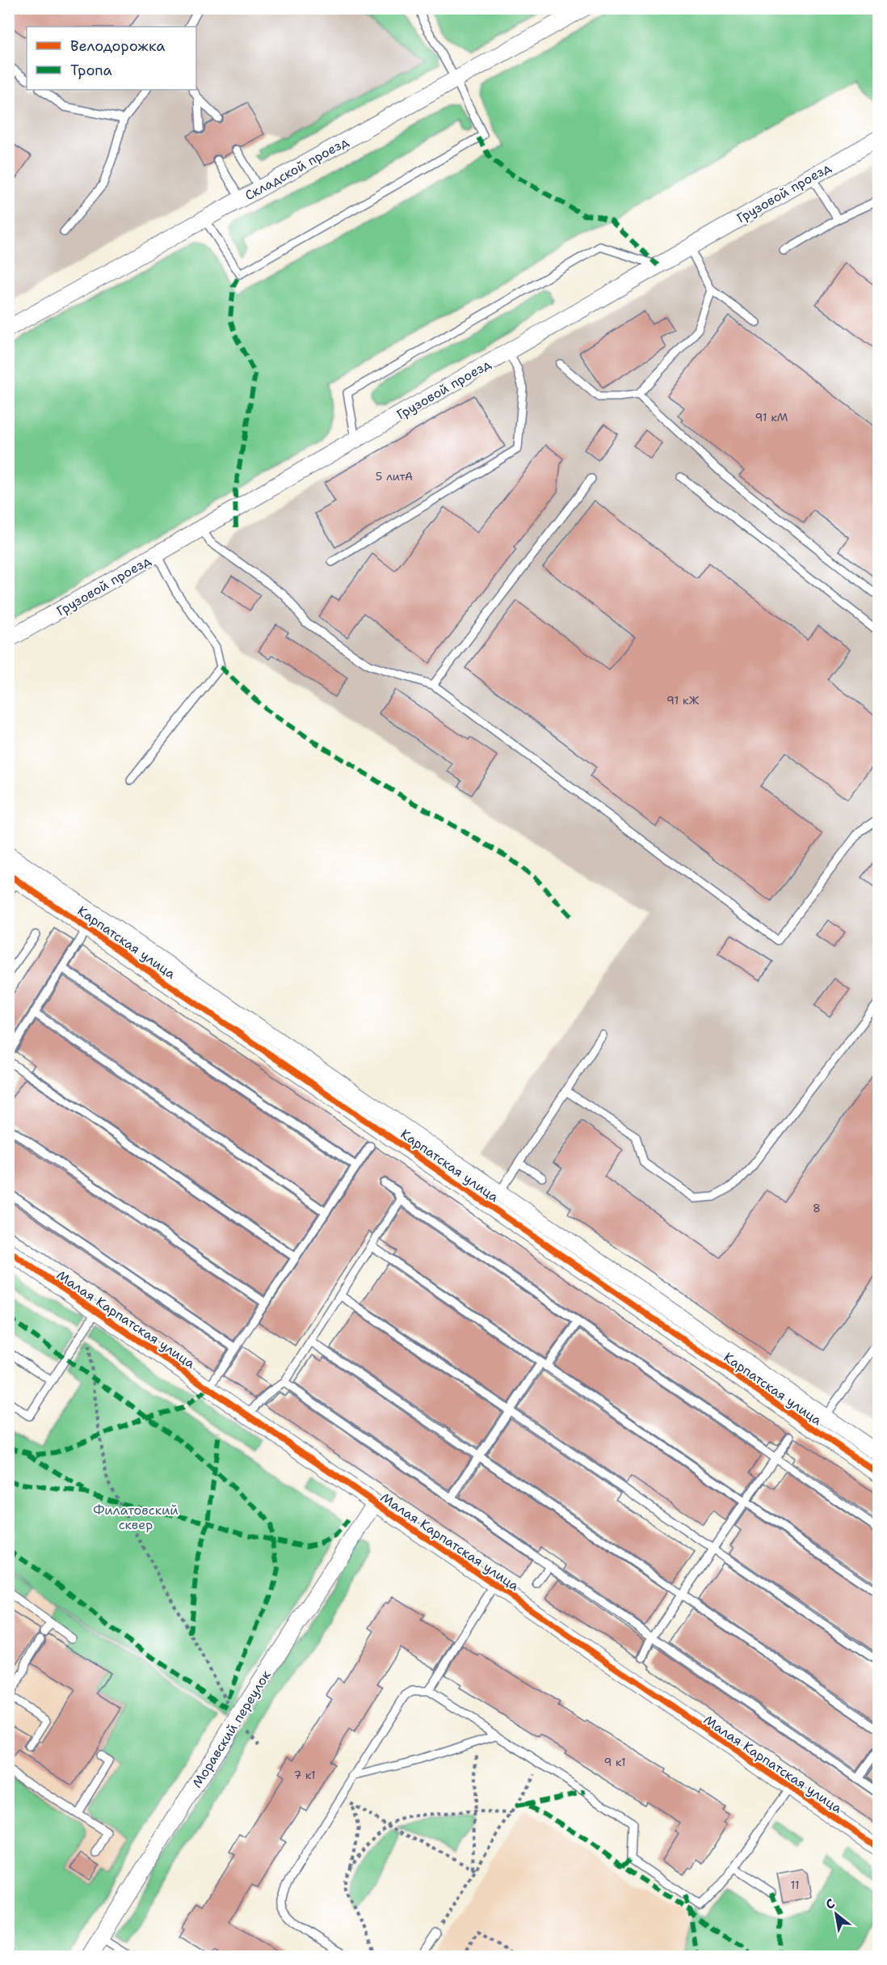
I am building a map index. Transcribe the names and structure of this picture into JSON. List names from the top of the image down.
{
  "streets": {
    "street": [
      "Складской проезд",
      "Грузовой проезд",
      "Карпатская улица",
      "Малая Карпатская улица",
      "Моравский переулок"
    ]
  },
  "crossings": [
    ["Малая Карпатская улица", "Моравский переулок"]
  ],
  "parks": ["Филатовский сквер"],
  "house_numbers": [
    "91 кМ",
    "5 литА",
    "91 кЖ",
    "8",
    "9 к1",
    "7 к1",
    "11"
  ],
  "legend": ["Велодорожка", "Тропа"],
  "north": "top left"
}
